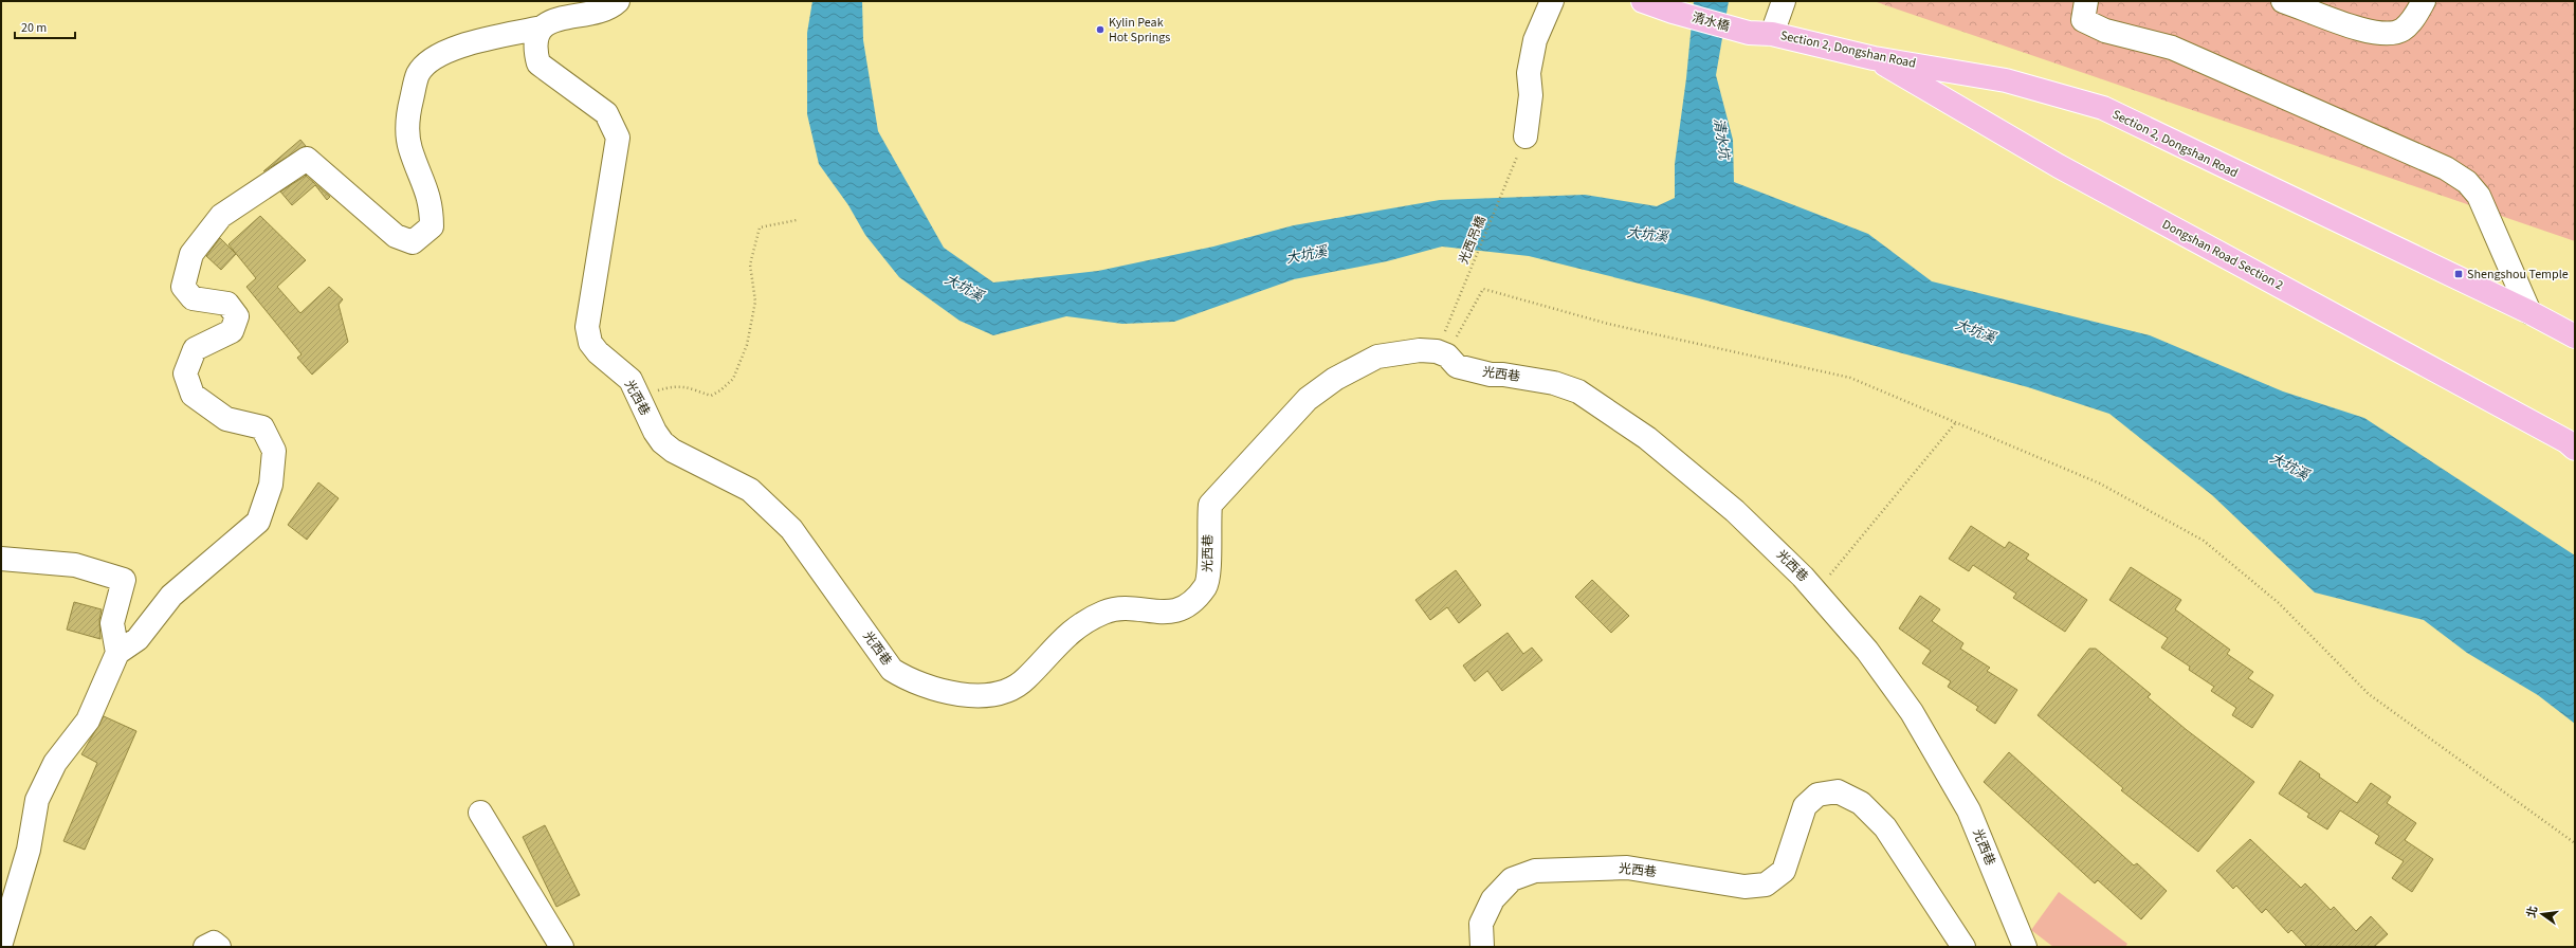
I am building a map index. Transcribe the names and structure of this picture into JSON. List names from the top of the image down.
{
  "streets": {
    "main road": ["清水橋", "Section 2, Dongshan Road", "Dongshan Road Section 2"],
    "lane": ["光西巷"],
    "path": ["光西吊橋"]
  },
  "crossings": [
    ["清水橋", "Section 2, Dongshan Road"],
    ["Section 2, Dongshan Road", "Dongshan Road Section 2"],
    ["光西吊橋", "光西巷"]
  ],
  "water": ["清水坑", "大坑溪"],
  "places": {
    "other": ["Kylin Peak Hot Springs"],
    "transit": ["Shengshou Temple"]
  },
  "scale_bar": "20 m",
  "north": "left"
}
